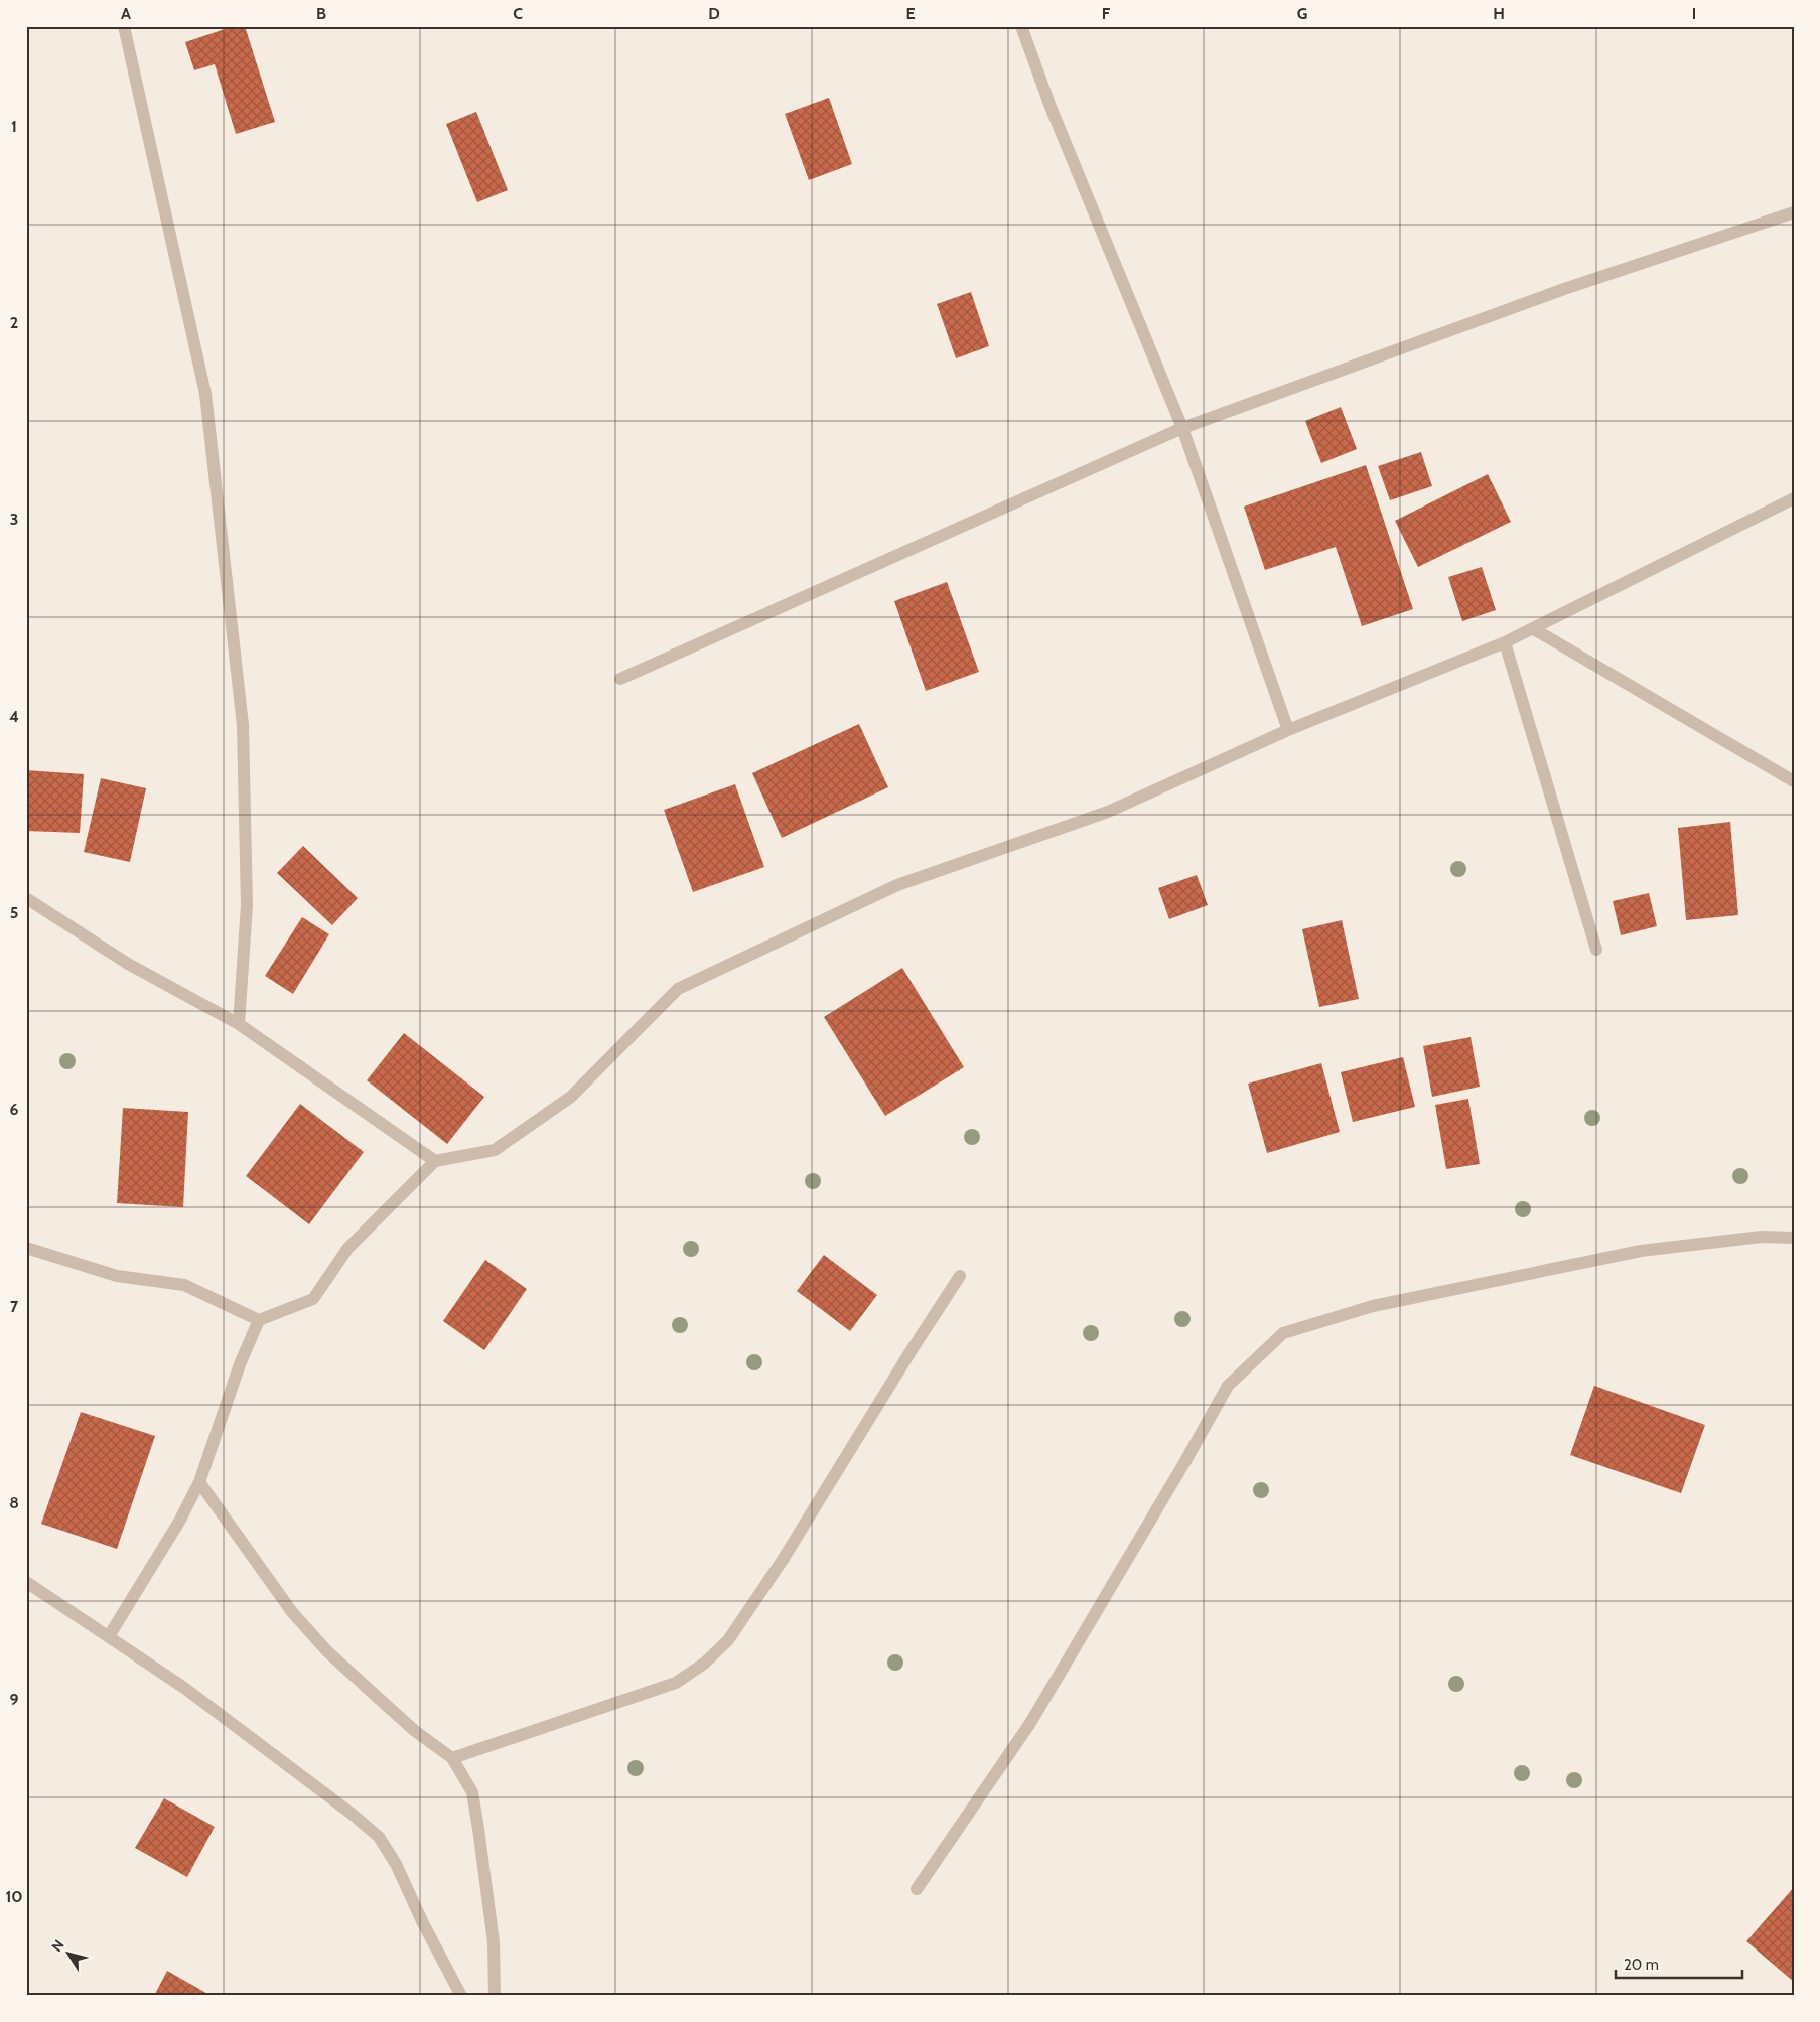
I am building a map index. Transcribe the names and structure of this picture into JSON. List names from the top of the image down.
{
  "scale_bar": "20 m",
  "north": "top left",
  "grid": {
    "columns": [
      "A",
      "B",
      "C",
      "D",
      "E",
      "F",
      "G",
      "H",
      "I"
    ],
    "rows": [
      "1",
      "2",
      "3",
      "4",
      "5",
      "6",
      "7",
      "8",
      "9",
      "10"
    ]
  }
}
